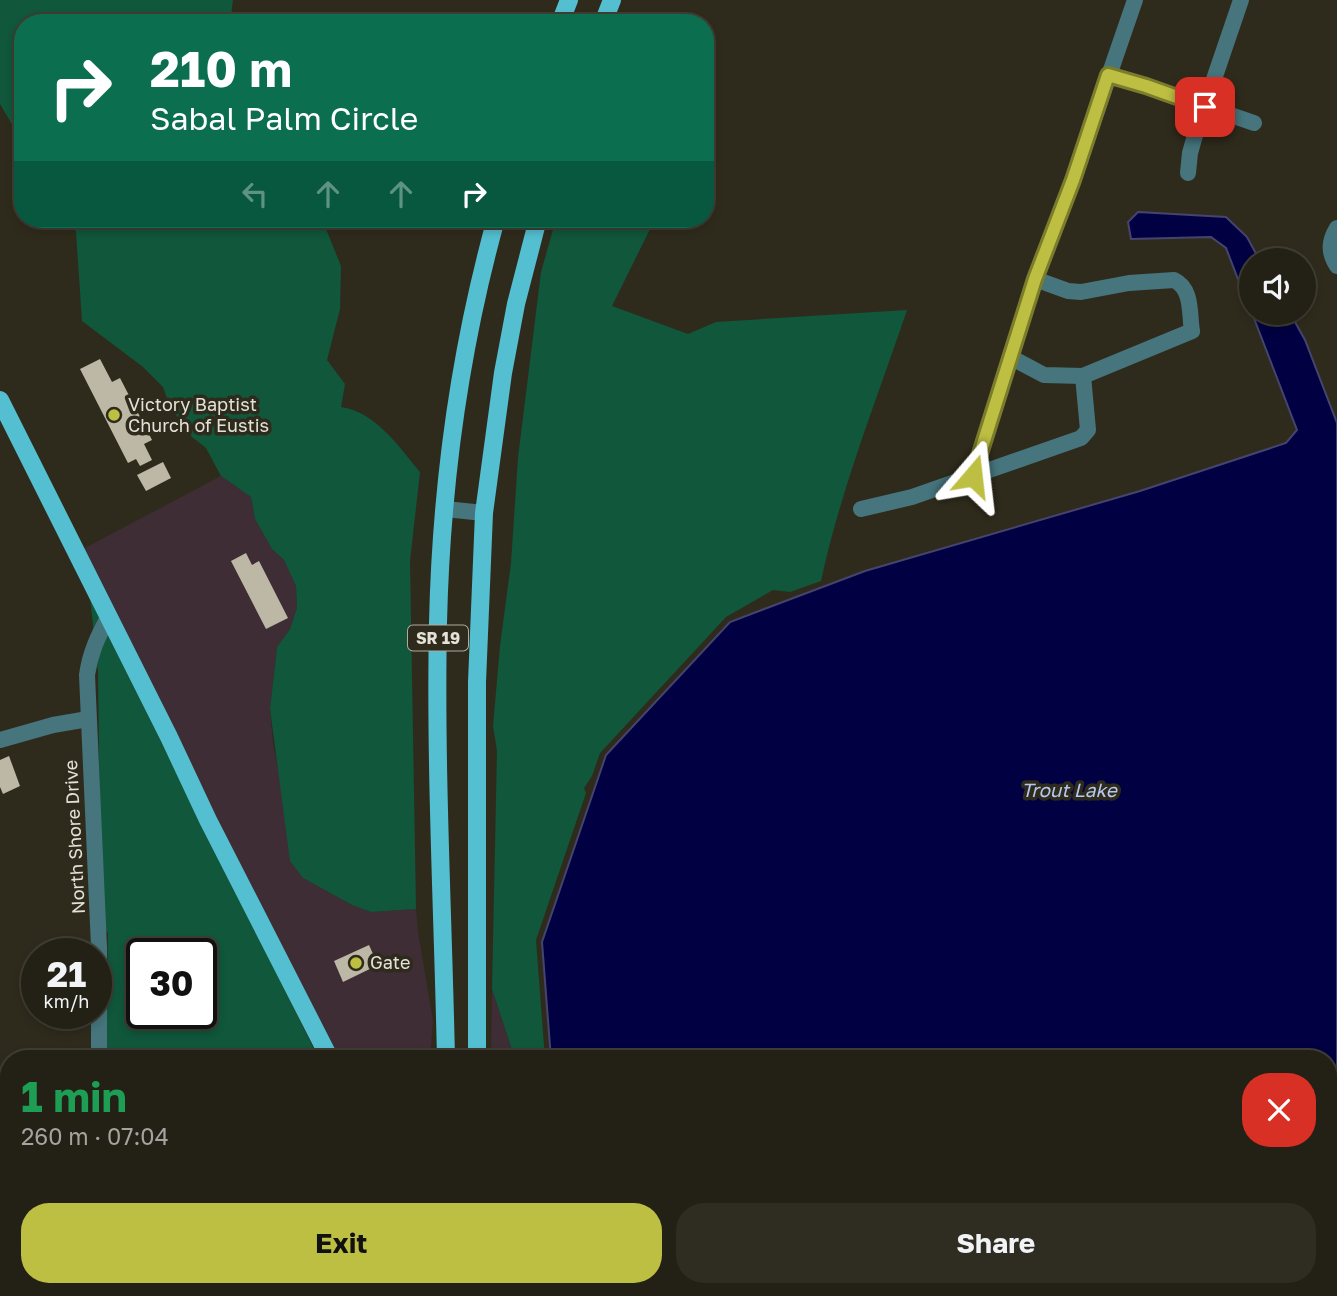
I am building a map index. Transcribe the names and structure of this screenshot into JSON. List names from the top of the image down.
{
  "streets": {
    "main road": ["SR 19"],
    "street": ["North Shore Drive"]
  },
  "water": ["Trout Lake"],
  "places": ["Victory Baptist Church of Eustis", "Gate"],
  "page": {
    "turn": ["210 m", "Sabal Palm Circle"],
    "speed": "21 km/h",
    "limit": "30",
    "heading": ["1 min", "260 m · 07:04"],
    "buttons": ["Exit", "Share"]
  }
}
